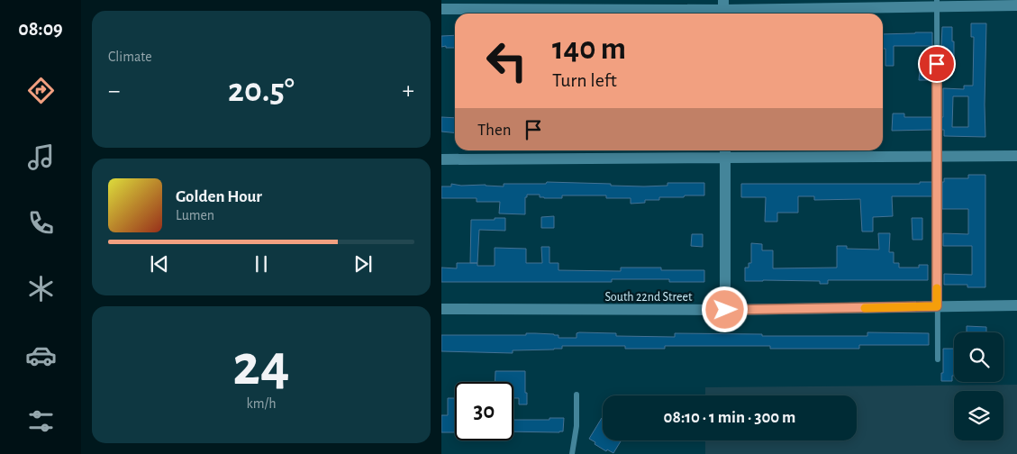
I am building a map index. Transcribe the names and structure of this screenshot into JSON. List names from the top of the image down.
{
  "streets": {
    "street": ["South 22nd Street"]
  },
  "page": {
    "tabs": "08:09",
    "tile": [
      "Climate",
      ["24", "km/h"]
    ],
    "turn": ["140 m", "Turn left"],
    "heat": ["−", "20.5°", "+"],
    "then": "Then",
    "song": ["Golden Hour", "Lumen"],
    "limit": "30",
    "trip": "08:10 · 1 min · 300 m"
  }
}
